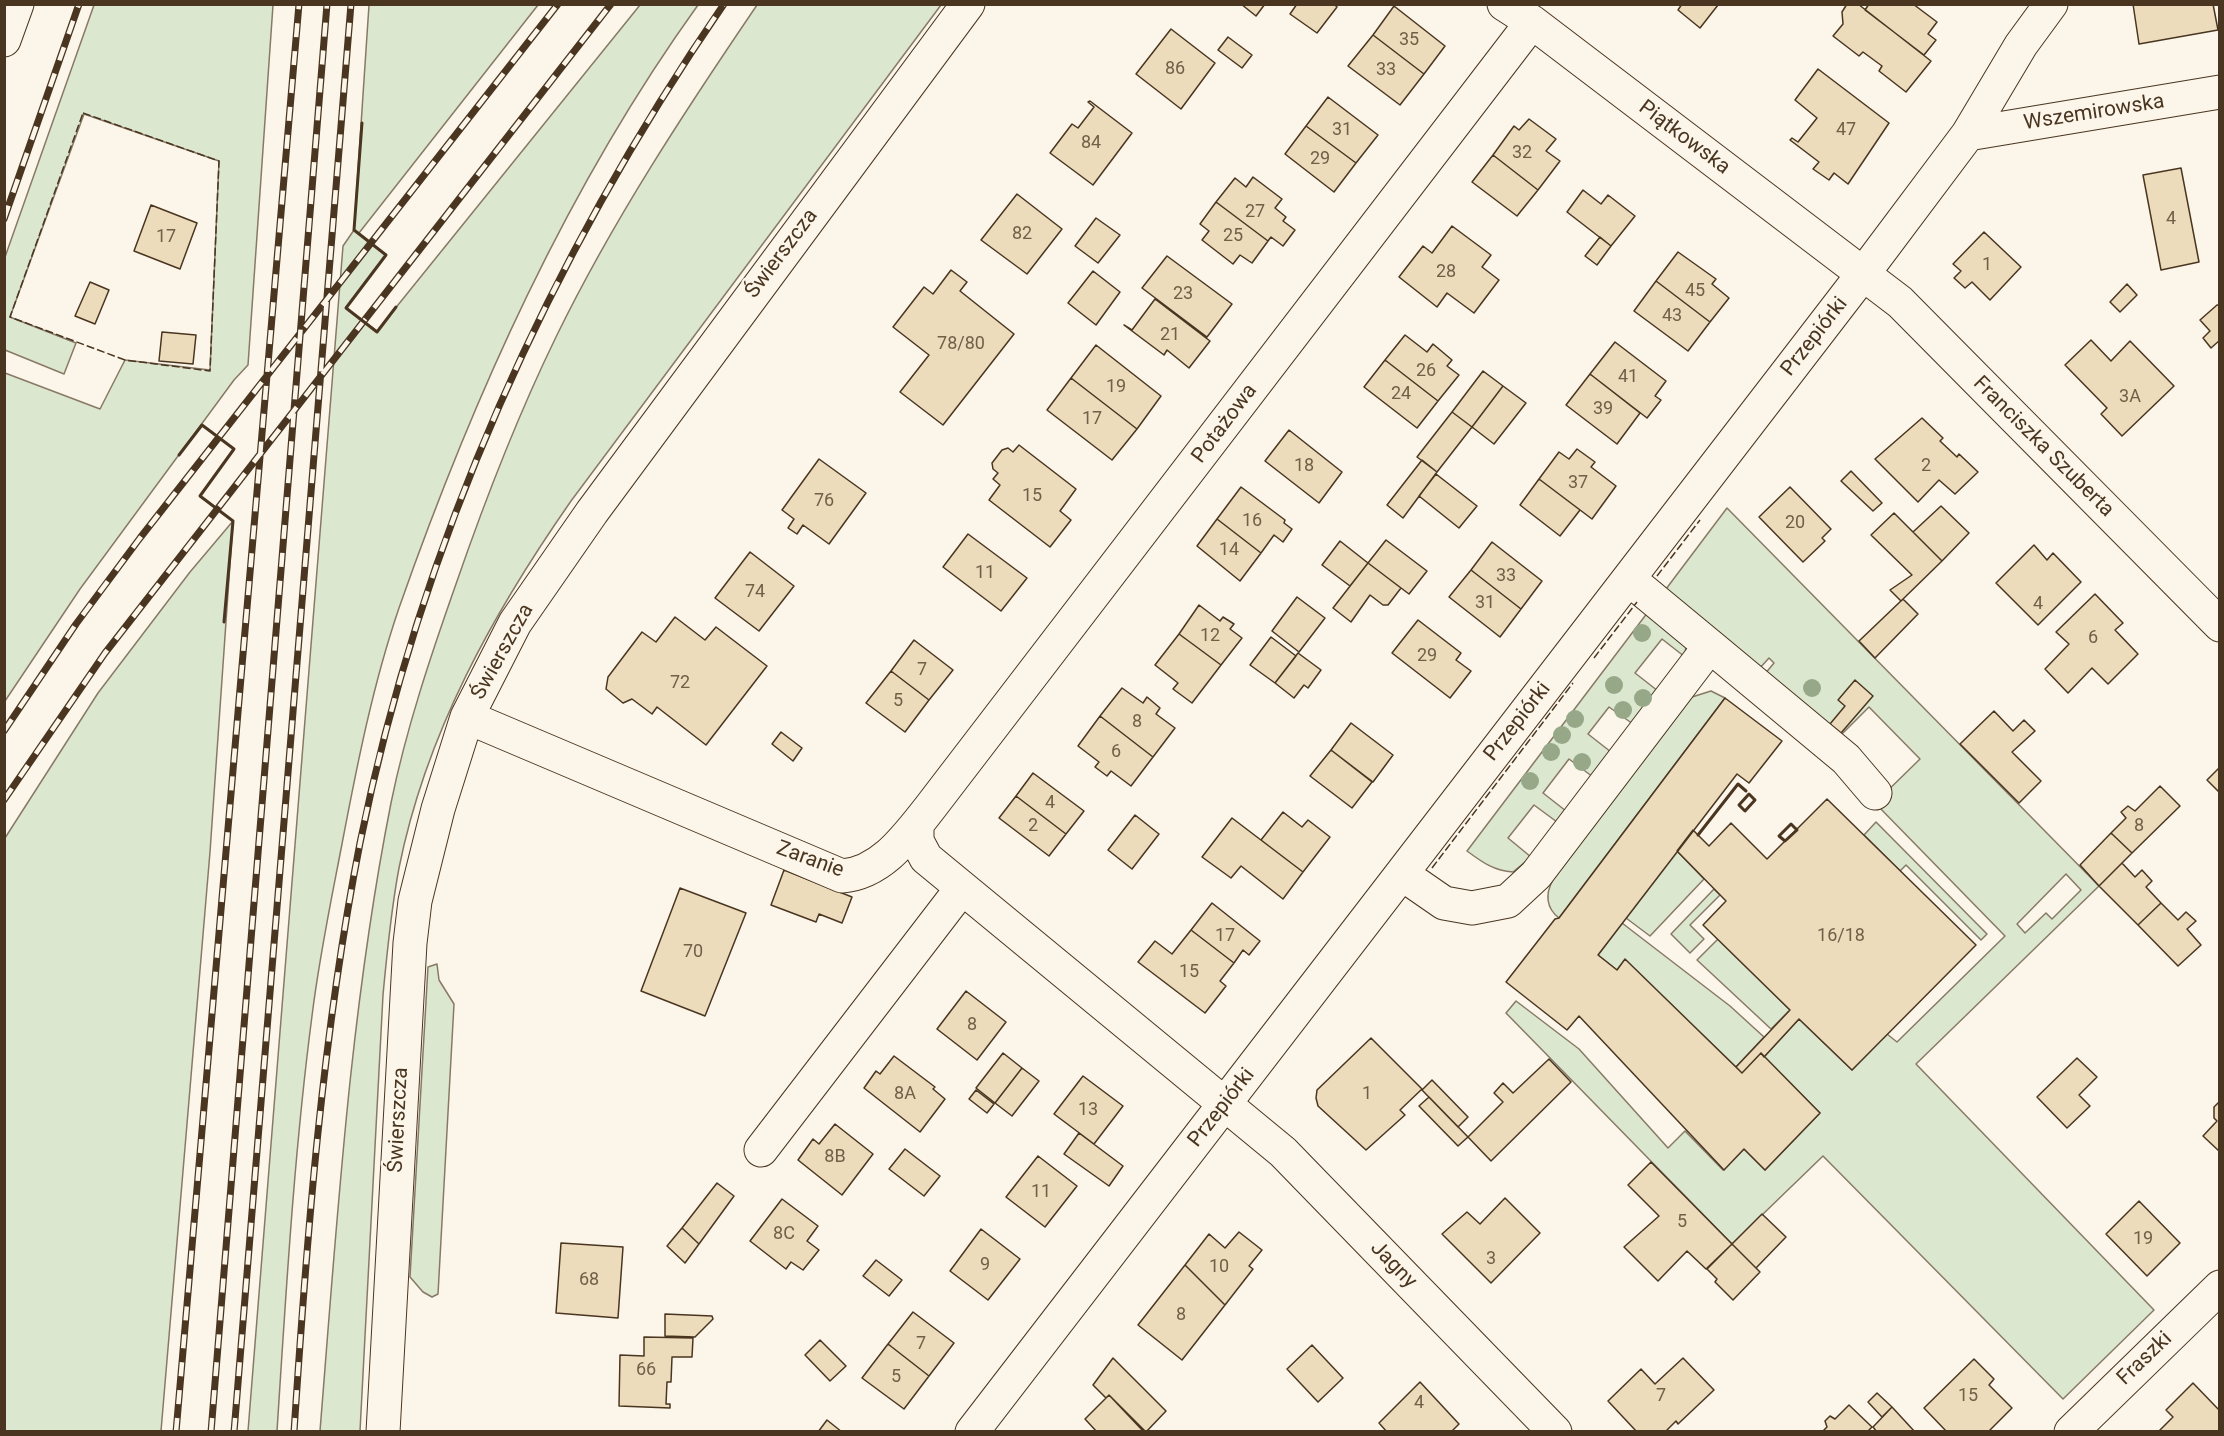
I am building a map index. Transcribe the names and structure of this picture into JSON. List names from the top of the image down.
{
  "streets": {
    "street": [
      "Wszemirowska",
      "Piątkowska",
      "Świerszcza",
      "Przepiórki",
      "Potażowa",
      "Franciszka Szuberta",
      "Zaranie",
      "Jagny",
      "Fraszki"
    ]
  },
  "crossings": [
    ["Wszemirowska", "Przepiórki"],
    ["Piątkowska", "Przepiórki"],
    ["Piątkowska", "Potażowa"],
    ["Piątkowska", "Franciszka Szuberta"],
    ["Świerszcza", "Zaranie"],
    ["Przepiórki", "Franciszka Szuberta"],
    ["Przepiórki", "Jagny"],
    ["Potażowa", "Zaranie"]
  ],
  "house_numbers": [
    "35",
    "86",
    "33",
    "31",
    "47",
    "84",
    "32",
    "29",
    "27",
    "4",
    "82",
    "25",
    "17",
    "1",
    "28",
    "45",
    "23",
    "43",
    "21",
    "78/80",
    "26",
    "41",
    "19",
    "24",
    "3A",
    "39",
    "17",
    "18",
    "2",
    "37",
    "15",
    "76",
    "16",
    "20",
    "14",
    "11",
    "33",
    "74",
    "31",
    "4",
    "12",
    "6",
    "29",
    "7",
    "72",
    "5",
    "8",
    "6",
    "4",
    "2",
    "8",
    "17",
    "16/18",
    "70",
    "15",
    "8",
    "8A",
    "1",
    "13",
    "8B",
    "11",
    "5",
    "8C",
    "19",
    "3",
    "9",
    "10",
    "68",
    "8",
    "7",
    "66",
    "5",
    "7",
    "15",
    "4"
  ]
}
